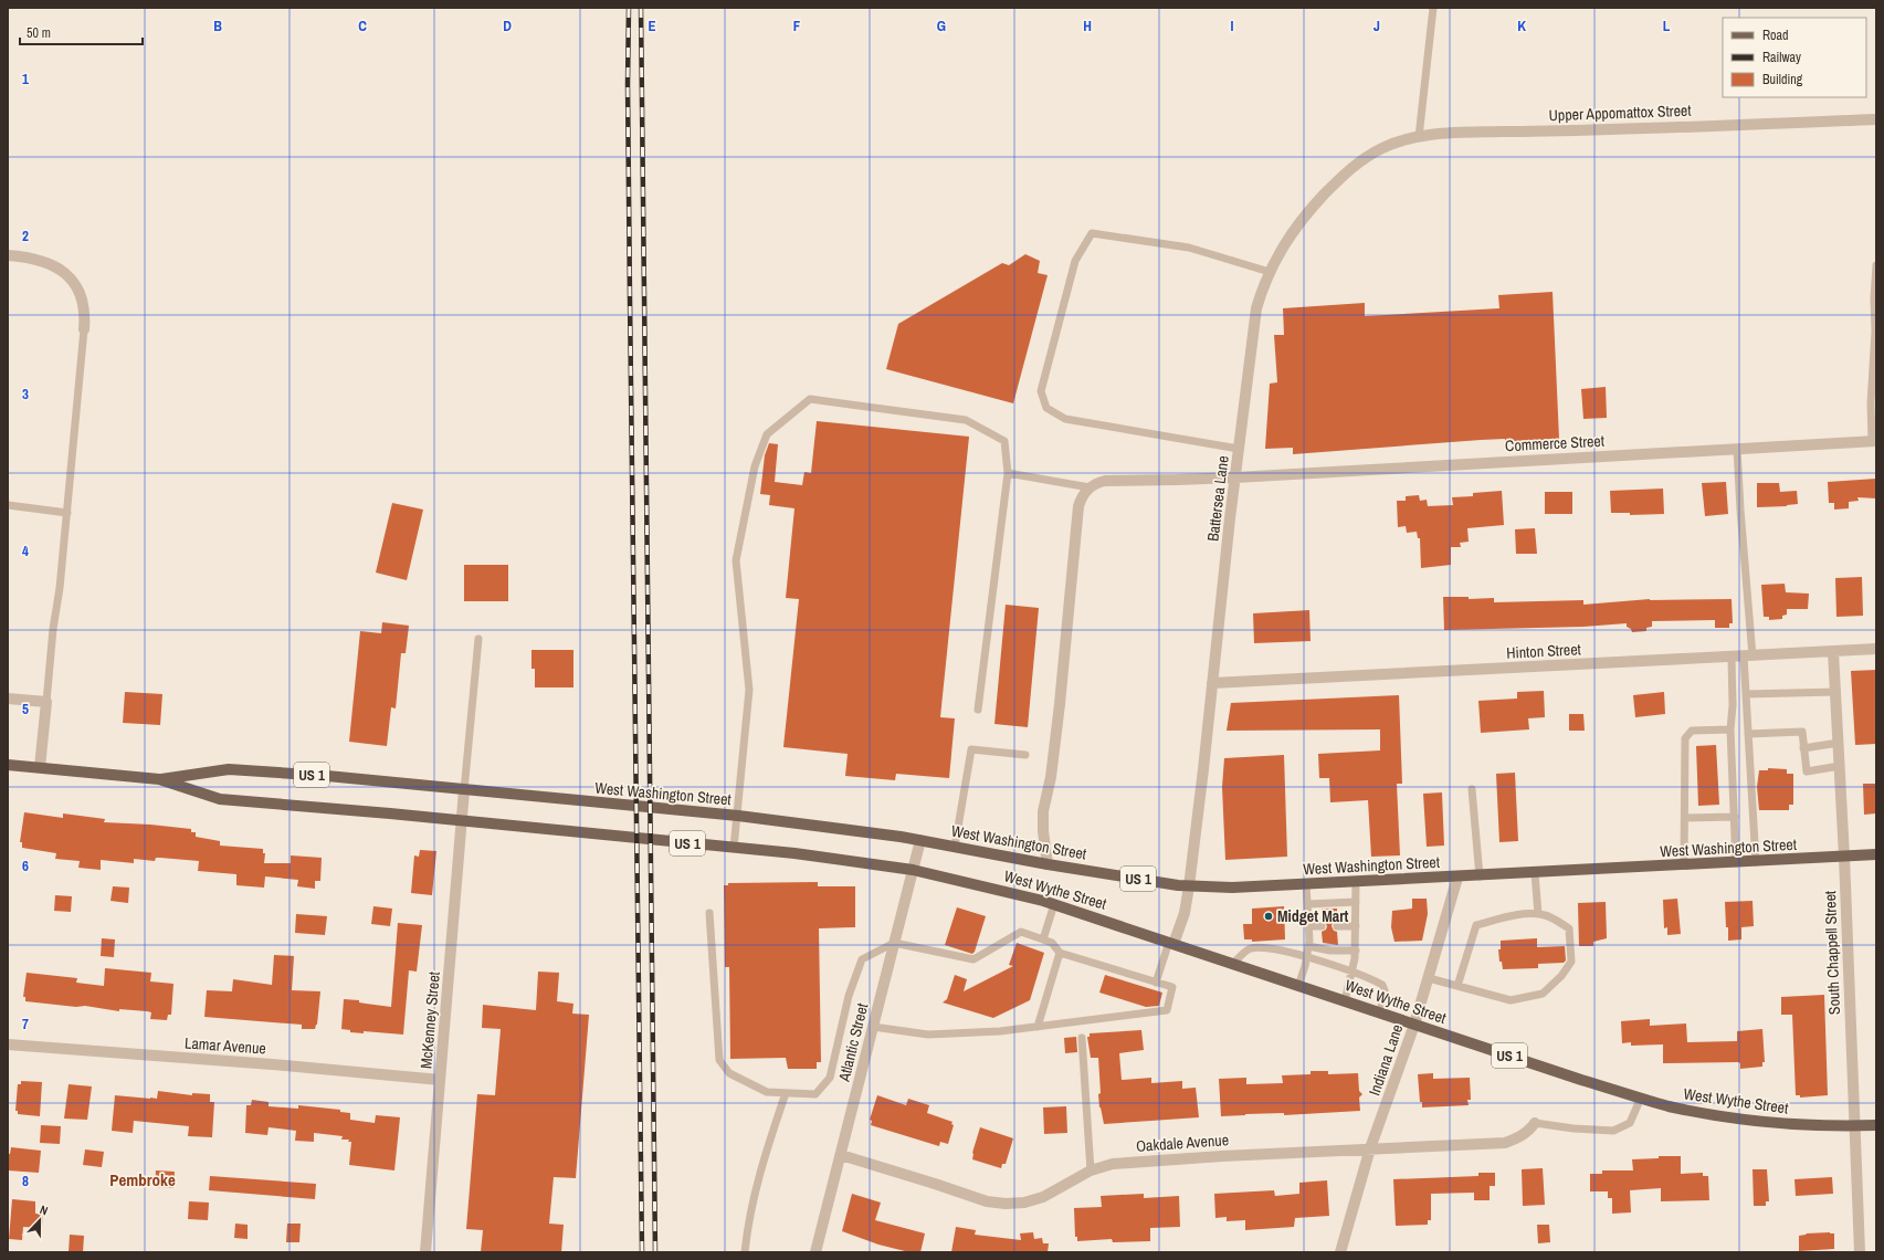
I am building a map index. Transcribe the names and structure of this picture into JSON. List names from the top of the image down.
{
  "streets": {
    "main road": ["US 1", "West Washington Street", "West Wythe Street"],
    "street": [
      "Upper Appomattox Street",
      "Commerce Street",
      "Battersea Lane",
      "Hinton Street",
      "South Chappell Street",
      "McKenney Street",
      "Atlantic Street",
      "Lamar Avenue",
      "Indiana Lane",
      "Oakdale Avenue"
    ]
  },
  "crossings": [
    ["Upper Appomattox Street", "Battersea Lane"],
    ["Commerce Street", "Battersea Lane"],
    ["Battersea Lane", "Hinton Street"],
    ["Battersea Lane", "West Washington Street"],
    ["Battersea Lane", "West Wythe Street"],
    ["Hinton Street", "South Chappell Street"],
    ["West Washington Street", "West Wythe Street"],
    ["West Washington Street", "South Chappell Street"],
    ["West Washington Street", "McKenney Street"],
    ["West Washington Street", "Atlantic Street"],
    ["West Washington Street", "Indiana Lane"],
    ["West Wythe Street", "South Chappell Street"],
    ["West Wythe Street", "Atlantic Street"],
    ["West Wythe Street", "Indiana Lane"],
    ["McKenney Street", "Lamar Avenue"],
    ["Atlantic Street", "Oakdale Avenue"],
    ["Indiana Lane", "Oakdale Avenue"]
  ],
  "districts": ["Pembroke"],
  "places": ["Midget Mart"],
  "legend": ["Road", "Railway", "Building"],
  "scale_bar": "50 m",
  "north": "top",
  "grid": {
    "columns": [
      "B",
      "C",
      "D",
      "E",
      "F",
      "G",
      "H",
      "I",
      "J",
      "K",
      "L"
    ],
    "rows": [
      "1",
      "2",
      "3",
      "4",
      "5",
      "6",
      "7",
      "8"
    ]
  }
}
